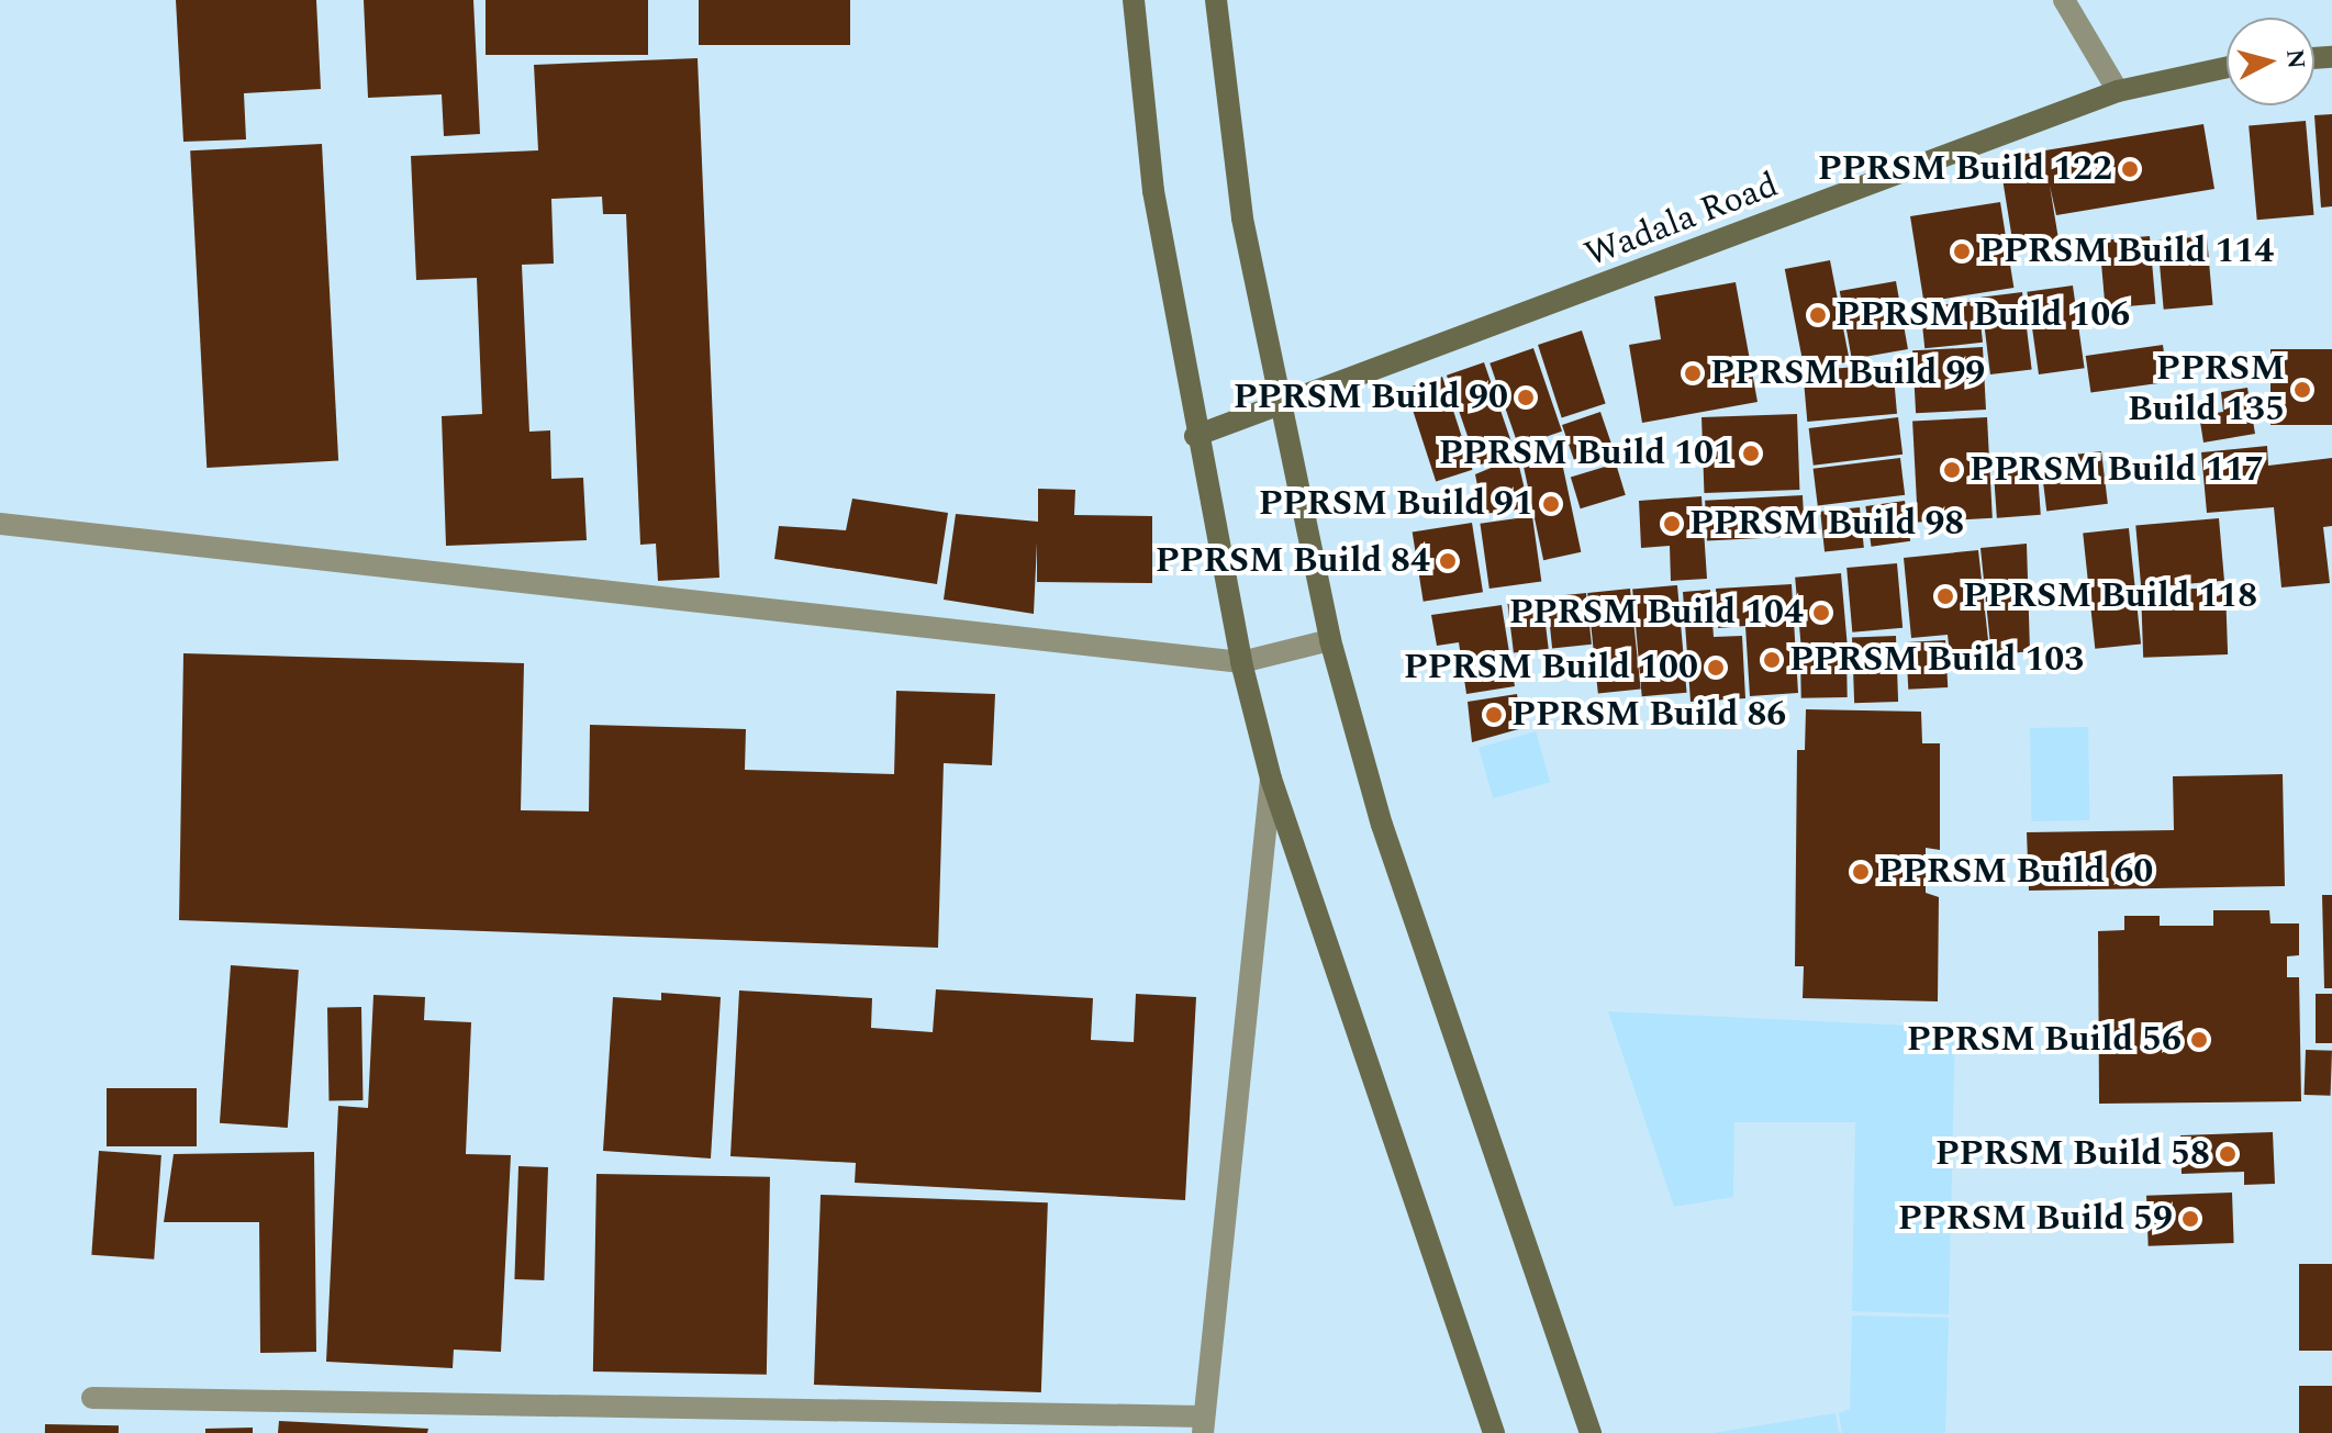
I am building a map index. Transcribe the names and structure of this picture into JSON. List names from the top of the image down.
{
  "streets": {
    "main road": ["Wadala Road"]
  },
  "places": [
    "PPRSM Build 122",
    "PPRSM Build 114",
    "PPRSM Build 106",
    "PPRSM Build 99",
    "PPRSM Build 135",
    "PPRSM Build 90",
    "PPRSM Build 101",
    "PPRSM Build 117",
    "PPRSM Build 91",
    "PPRSM Build 98",
    "PPRSM Build 84",
    "PPRSM Build 118",
    "PPRSM Build 104",
    "PPRSM Build 103",
    "PPRSM Build 100",
    "PPRSM Build 86",
    "PPRSM Build 60",
    "PPRSM Build 56",
    "PPRSM Build 58",
    "PPRSM Build 59"
  ],
  "north": "right"
}
